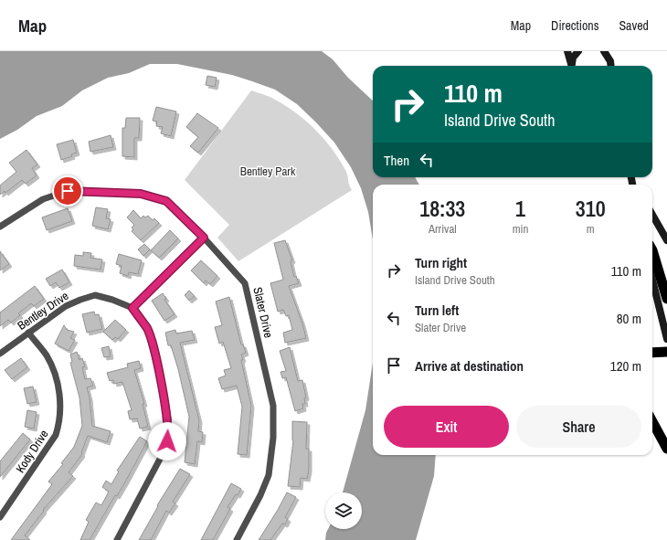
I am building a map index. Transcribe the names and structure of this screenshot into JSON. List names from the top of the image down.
{
  "streets": {
    "street": ["Bentley Drive", "Slater Drive", "Kody Drive"]
  },
  "crossings": [
    ["Bentley Drive", "Kody Drive"]
  ],
  "parks": ["Bentley Park"],
  "page": {
    "header": "Map",
    "nav": ["Map", "Directions", "Saved"],
    "turn": ["110 m", "Island Drive South"],
    "then": "Then",
    "eta": [
      "18:33",
      "Arrival",
      "1",
      "min",
      "310",
      "m"
    ],
    "list": [
      {
        "name": "Turn right",
        "note": "Island Drive South",
        "value": "110 m"
      },
      {
        "name": "Turn left",
        "note": "Slater Drive",
        "value": "80 m"
      },
      {
        "name": "Arrive at destination",
        "value": "120 m"
      }
    ],
    "buttons": ["Exit", "Share"]
  }
}
